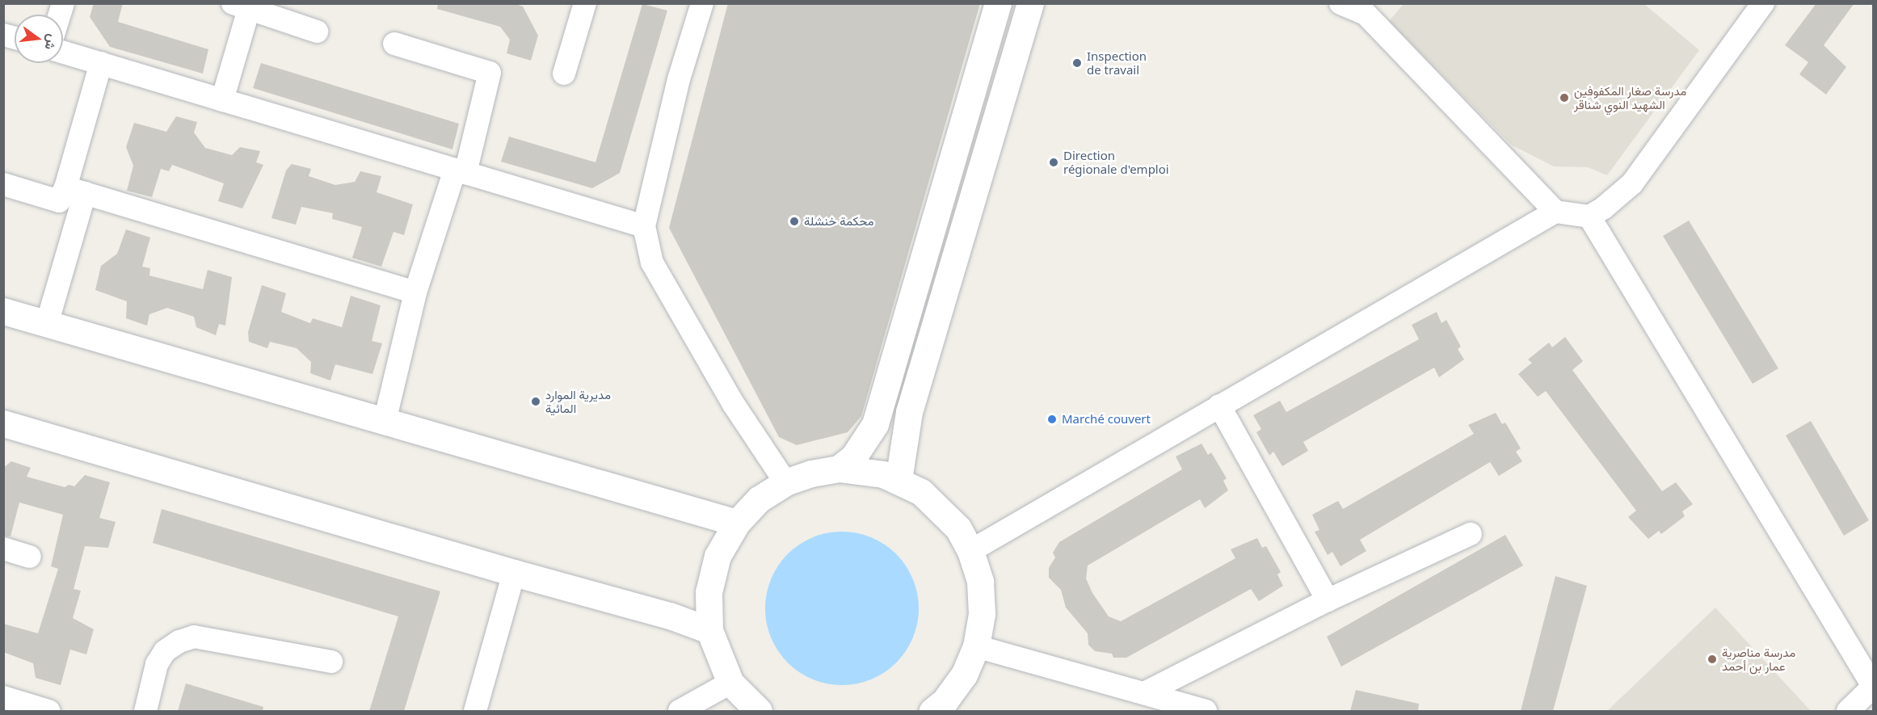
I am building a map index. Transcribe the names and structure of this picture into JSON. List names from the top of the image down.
{
  "places": [
    "Inspection de travail",
    "مدرسة صغار المكفوفين الشهيد النوي شناقر",
    "Direction régionale d'emploi",
    "محكمة خنشلة",
    "مديرية الموارد المائية",
    "Marché couvert",
    "مدرسة مناصرية عمار بن أحمد"
  ],
  "north": "right"
}
